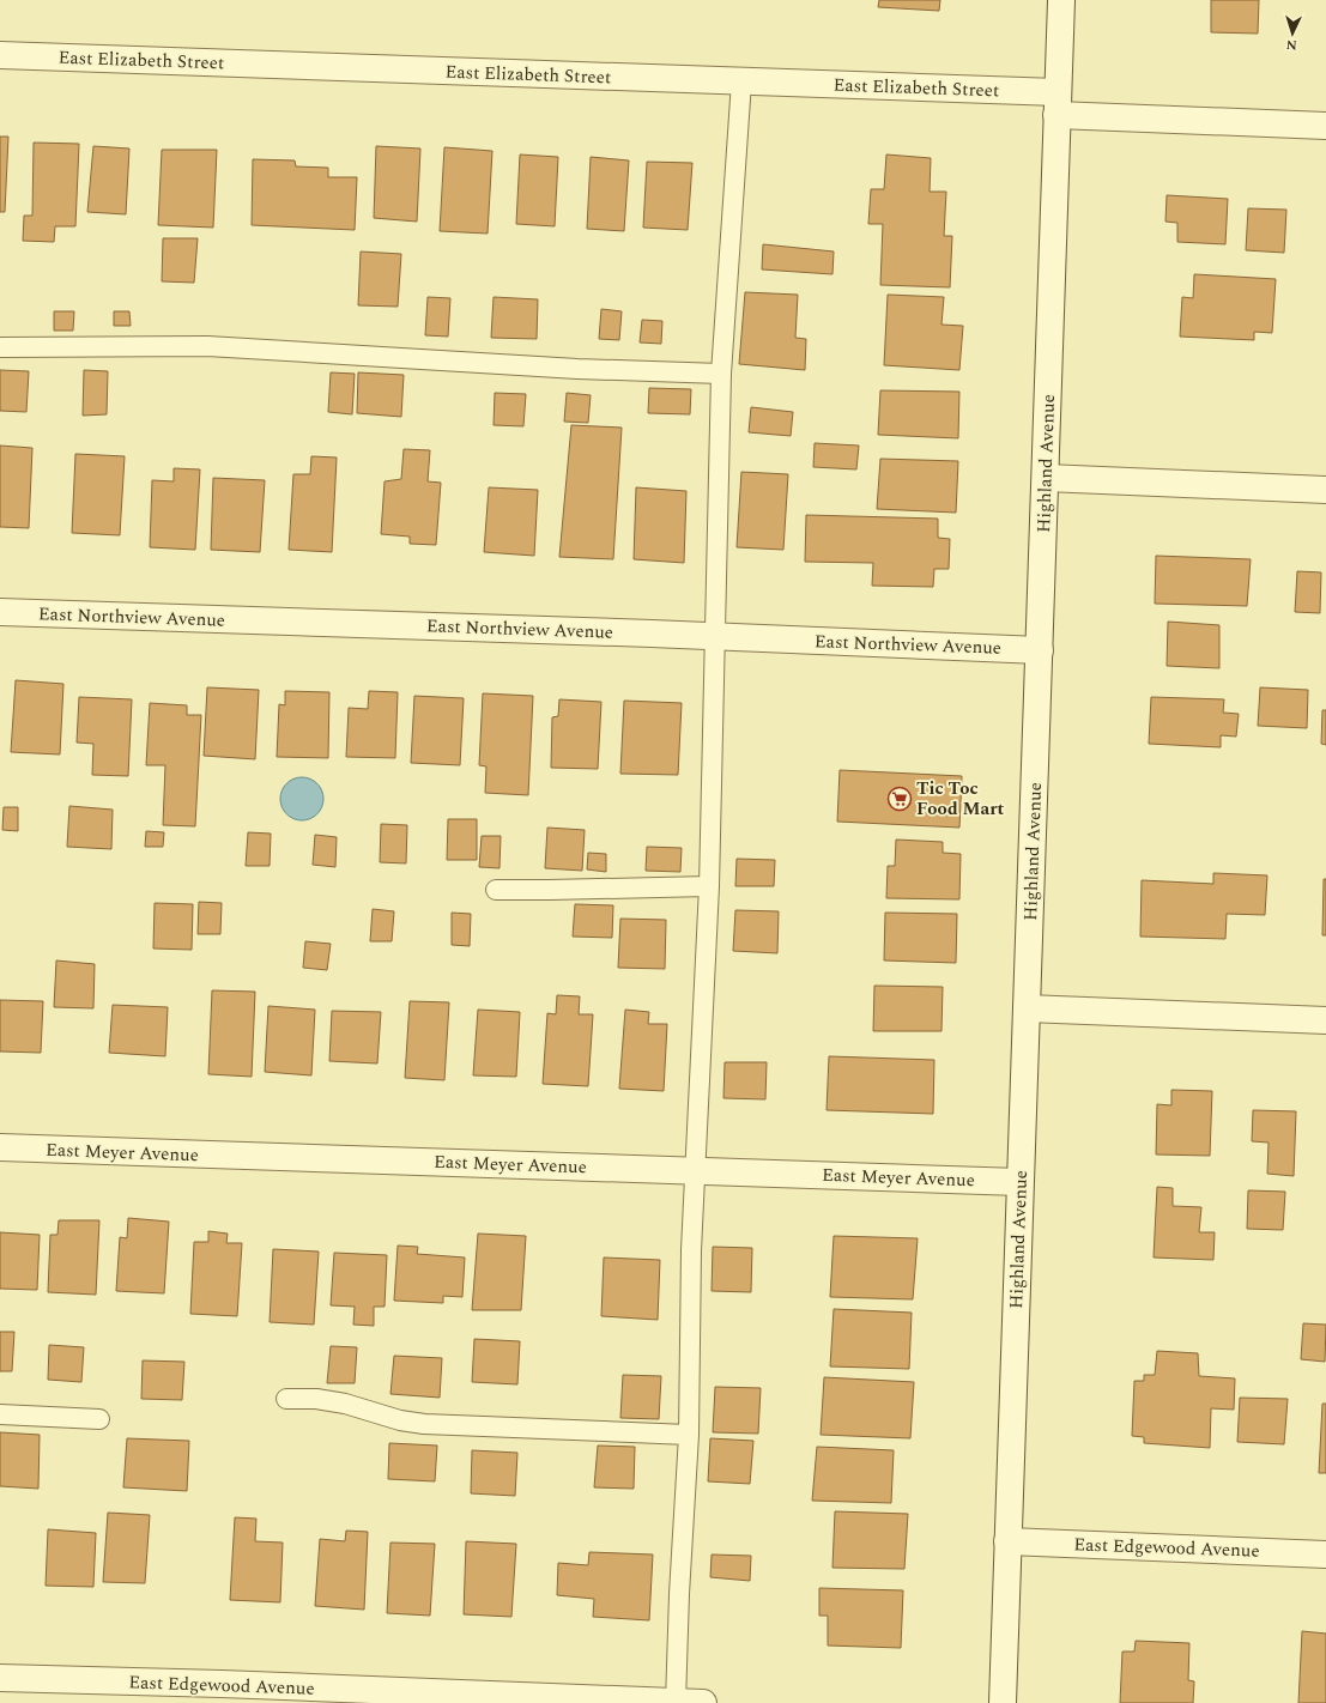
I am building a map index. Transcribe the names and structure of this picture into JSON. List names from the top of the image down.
{
  "streets": {
    "street": [
      "East Elizabeth Street",
      "Highland Avenue",
      "East Northview Avenue",
      "East Meyer Avenue",
      "East Edgewood Avenue"
    ]
  },
  "crossings": [
    ["East Elizabeth Street", "Highland Avenue"],
    ["Highland Avenue", "East Northview Avenue"],
    ["Highland Avenue", "East Meyer Avenue"],
    ["Highland Avenue", "East Edgewood Avenue"]
  ],
  "places": {
    "supermarket": ["Tic Toc Food Mart"]
  },
  "north": "bottom"
}
